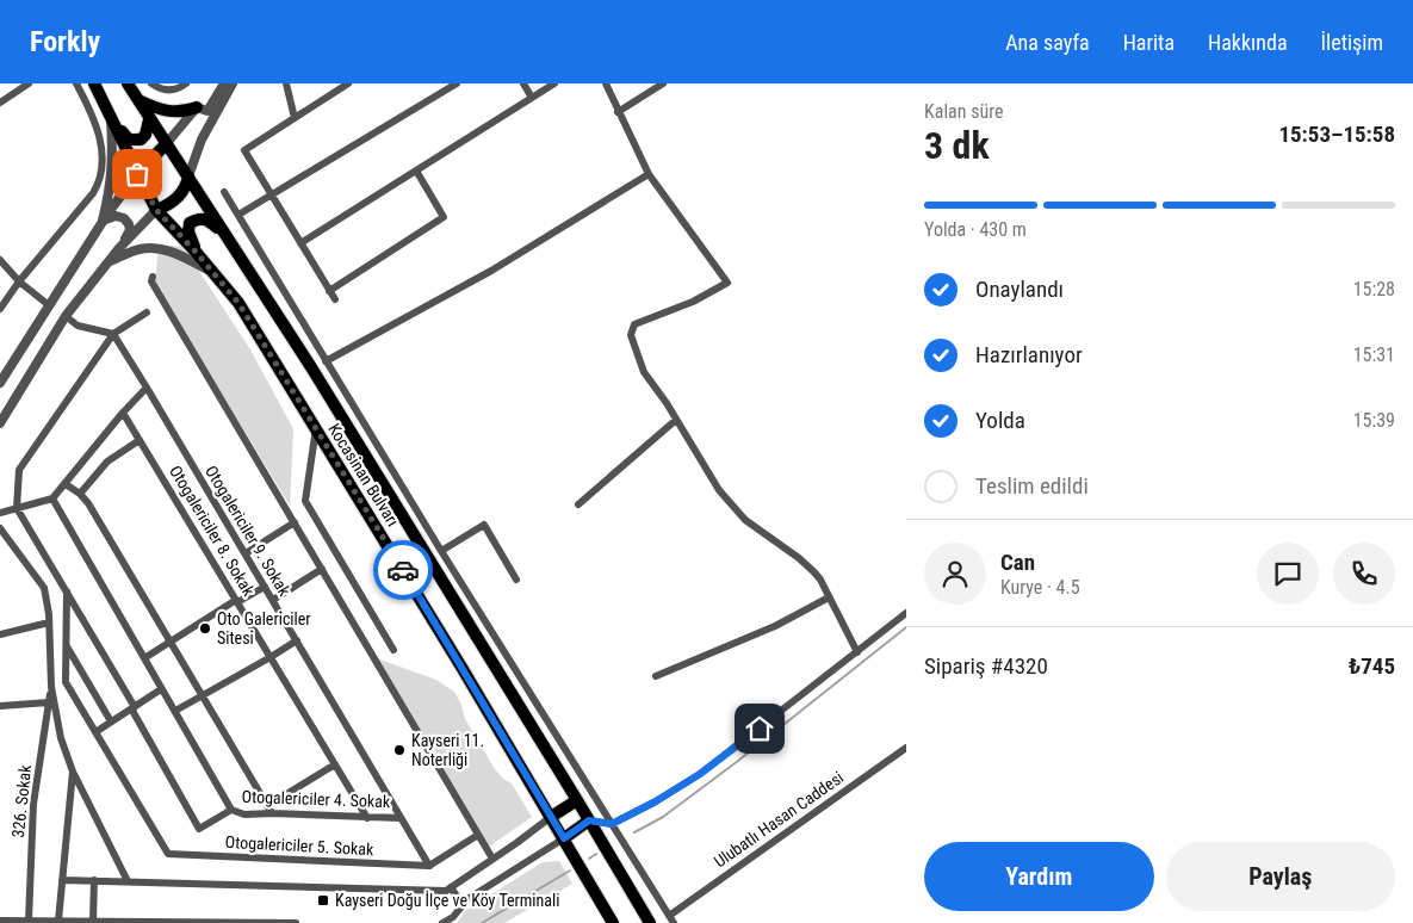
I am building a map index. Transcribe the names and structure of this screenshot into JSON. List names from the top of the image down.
{
  "streets": {
    "highway": ["Kocasinan Bulvarı"],
    "street": [
      "Otogalericiler 8. Sokak",
      "Otogalericiler 9. Sokak",
      "Otogalericiler 4. Sokak",
      "326. Sokak",
      "Ulubatlı Hasan Caddesi",
      "Otogalericiler 5. Sokak"
    ]
  },
  "crossings": [
    ["Otogalericiler 8. Sokak", "Otogalericiler 4. Sokak"],
    ["Otogalericiler 9. Sokak", "Otogalericiler 4. Sokak"],
    ["Otogalericiler 9. Sokak", "Otogalericiler 5. Sokak"]
  ],
  "places": {
    "other": ["Oto Galericiler Sitesi", "Kayseri 11. Noterliği"],
    "transit": ["Kayseri Doğu İlçe ve Köy Terminali"]
  },
  "page": {
    "header": "Forkly",
    "nav": [
      "Ana sayfa",
      "Harita",
      "Hakkında",
      "İletişim"
    ],
    "heading": ["3 dk", "Kalan süre", "15:53–15:58"],
    "panel": [
      "Can",
      "Kurye · 4.5",
      "Sipariş #4320",
      "₺745"
    ],
    "bar": "Yolda · 430 m",
    "list": [
      ["Onaylandı", "15:28"],
      ["Hazırlanıyor", "15:31"],
      ["Yolda", "15:39"],
      "Teslim edildi"
    ],
    "buttons": ["Yardım", "Paylaş"]
  }
}
